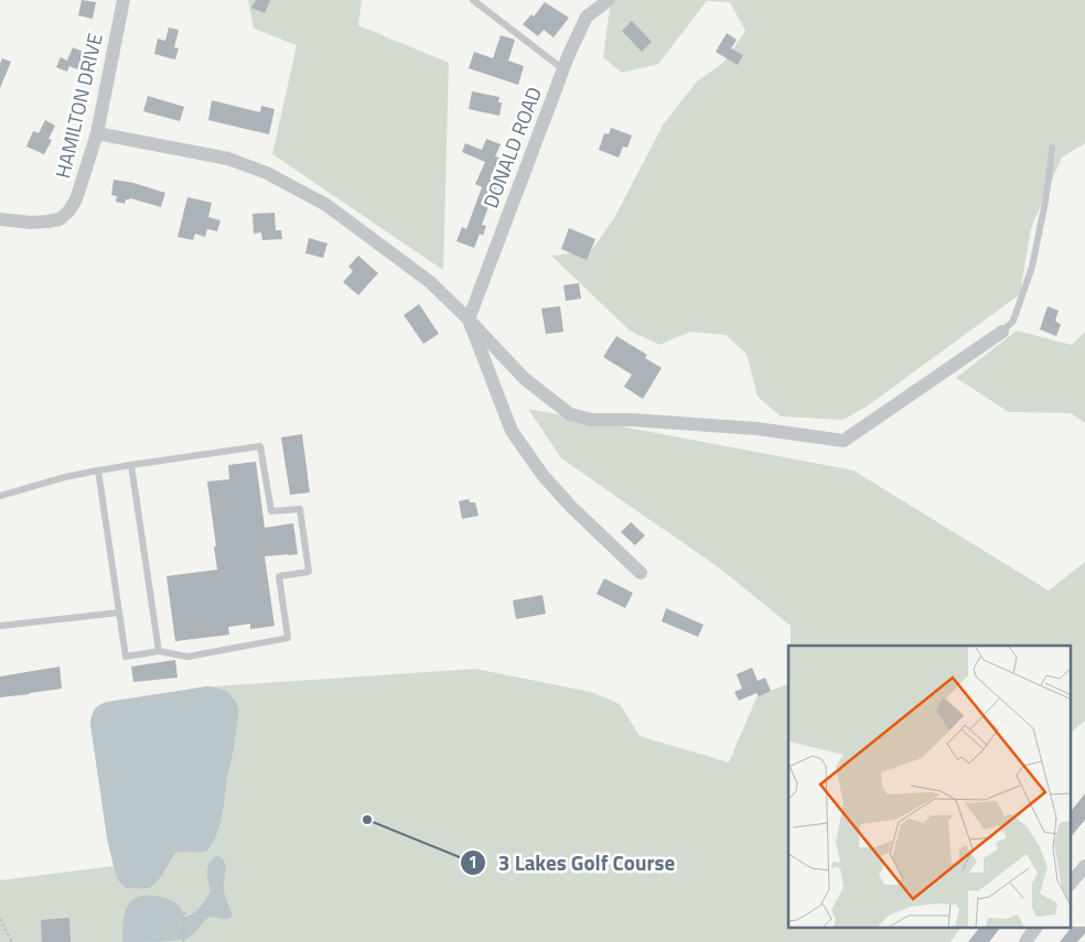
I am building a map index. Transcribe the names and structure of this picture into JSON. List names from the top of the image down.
{
  "streets": {
    "street": ["HAMILTON DRIVE", "DONALD ROAD"]
  },
  "places": ["3 Lakes Golf Course"]
}
